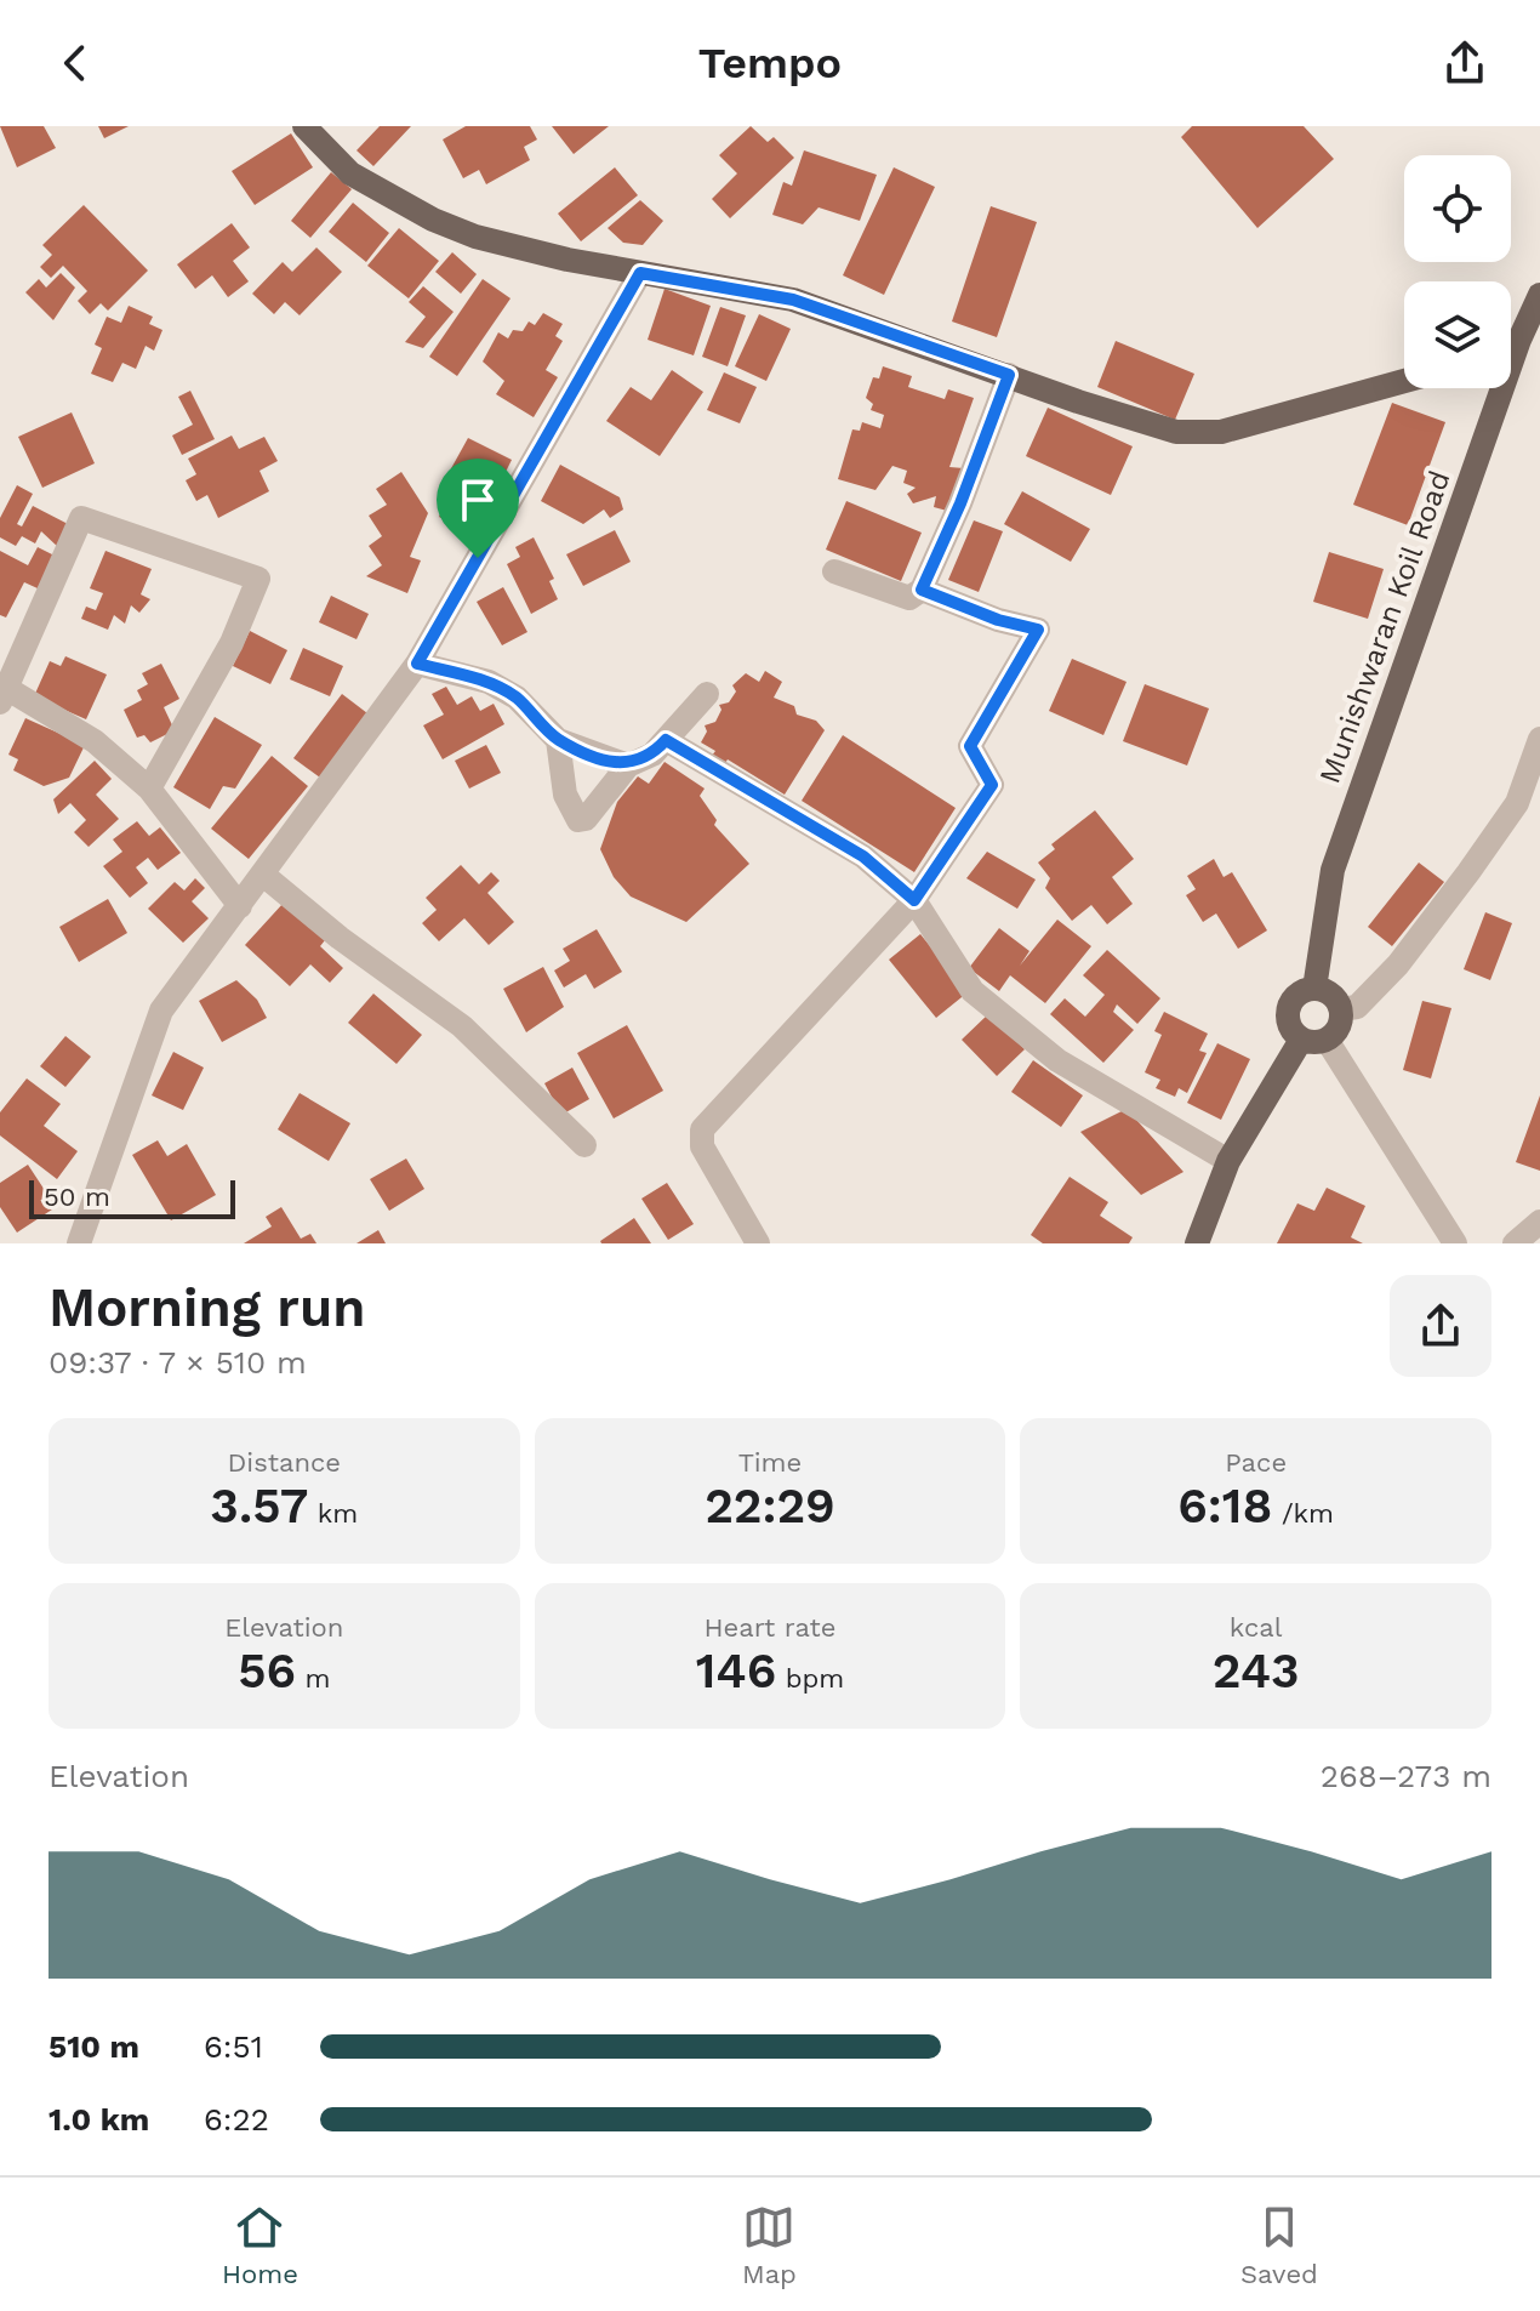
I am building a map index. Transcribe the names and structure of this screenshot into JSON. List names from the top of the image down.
{
  "streets": {
    "main road": ["Munishwaran Koil Road"]
  },
  "scale_bar": "50 m",
  "page": {
    "header": "Tempo",
    "scale": "50 m",
    "heading": ["Morning run", "09:37 · 7 × 510 m"],
    "stats": [
      ["Distance", "3.57 km"],
      ["Time", "22:29"],
      ["Pace", "6:18 /km"],
      ["Elevation", "56 m"],
      ["Heart rate", "146 bpm"],
      ["kcal", "243"]
    ],
    "chart": ["Elevation", "268–273 m"],
    "list": [
      {
        "name": "510 m",
        "note": "6:51"
      },
      {
        "name": "1.0 km",
        "note": "6:22"
      }
    ],
    "tabs": ["Home", "Map", "Saved"]
  }
}
